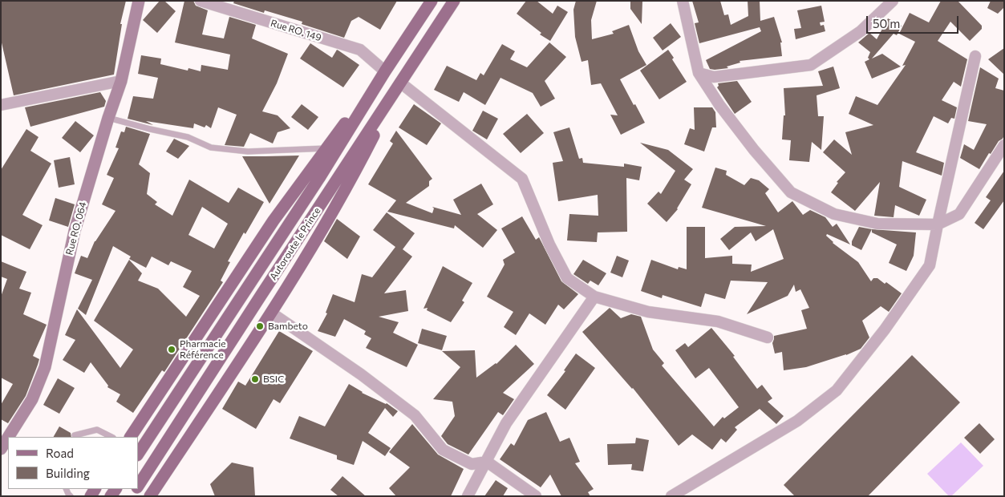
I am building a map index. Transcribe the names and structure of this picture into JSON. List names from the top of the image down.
{
  "streets": {
    "main road": ["Autoroute le Prince"],
    "street": ["Rue RO. 149", "Rue RO. 064"]
  },
  "crossings": [
    ["Rue RO. 149", "Autoroute le Prince"]
  ],
  "places": ["Bambeto", "Pharmacie Référence", "BSIC"],
  "legend": ["Road", "Building"],
  "scale_bar": "50 m"
}
